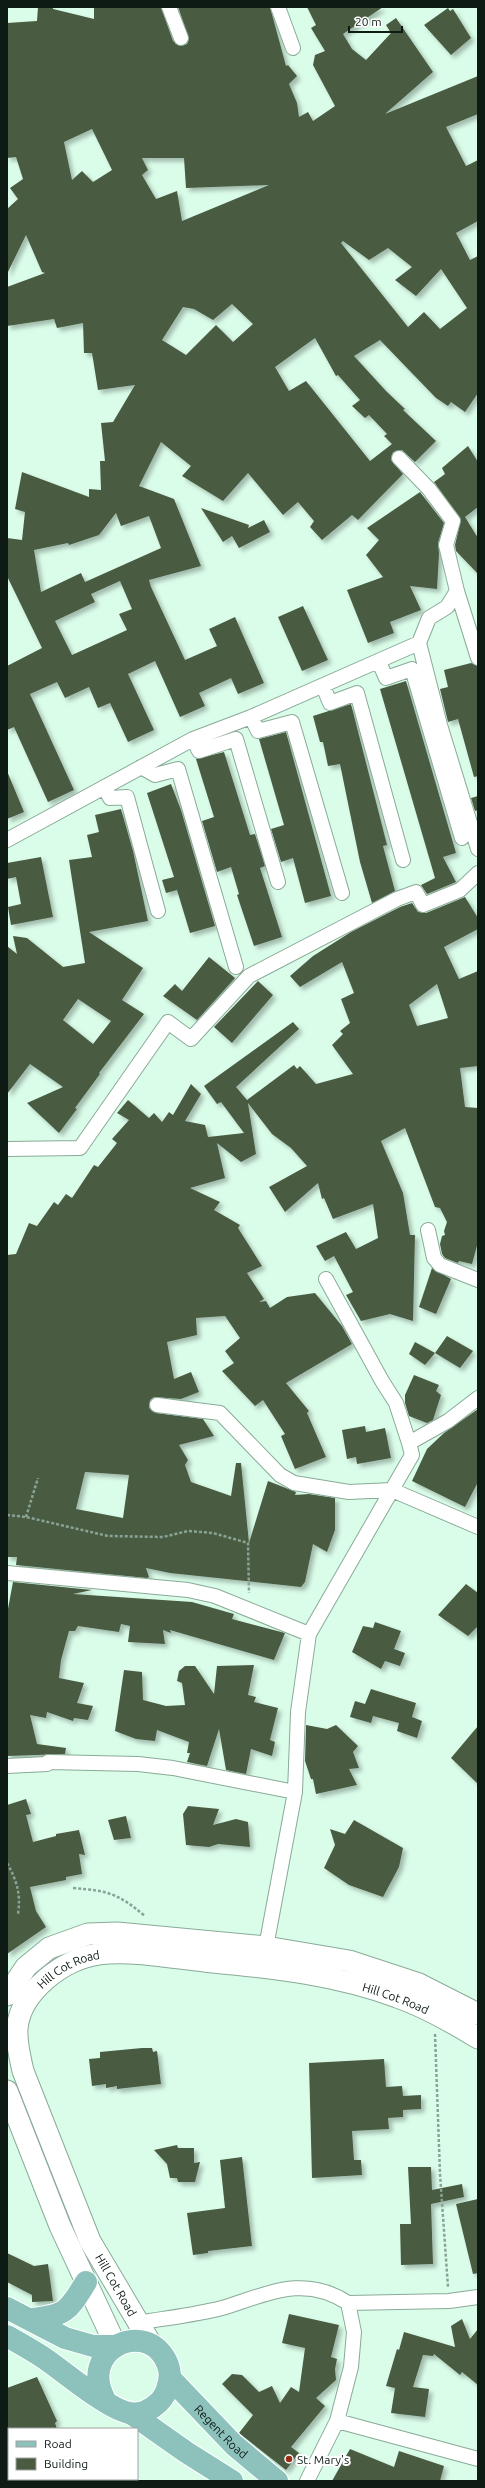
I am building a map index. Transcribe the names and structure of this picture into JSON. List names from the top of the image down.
{
  "streets": {
    "main road": ["Hill Cot Road", "Regent Road"]
  },
  "crossings": [
    ["Hill Cot Road", "Regent Road"]
  ],
  "places": ["St. Mary's"],
  "legend": ["Road", "Building"],
  "scale_bar": "20 m"
}
